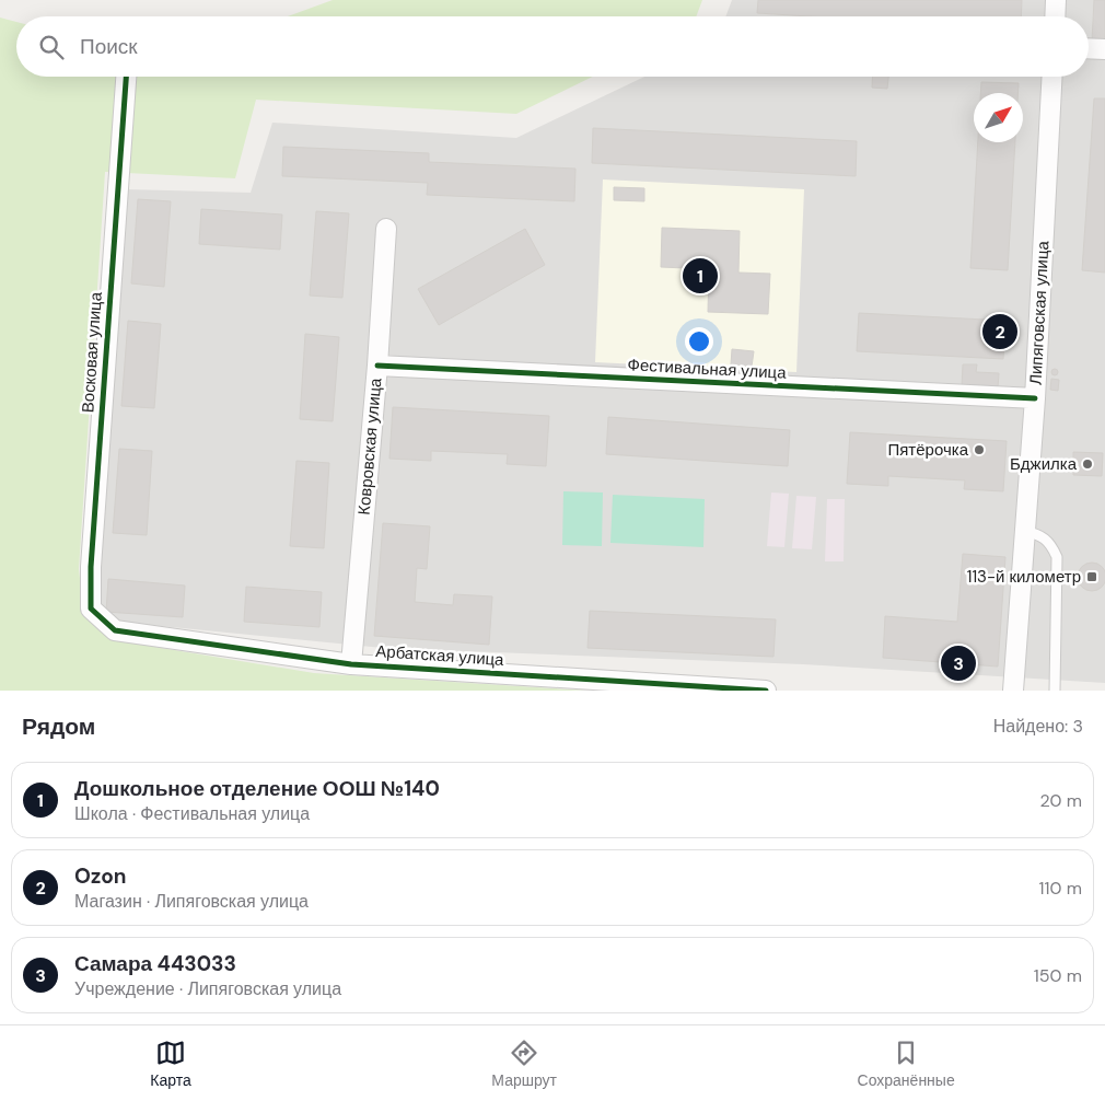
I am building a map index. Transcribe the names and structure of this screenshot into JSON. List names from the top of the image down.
{
  "streets": {
    "street": [
      "Липяговская улица",
      "Восковая улица",
      "Фестивальная улица",
      "Ковровская улица",
      "Арбатская улица"
    ]
  },
  "crossings": [
    ["Липяговская улица", "Фестивальная улица"],
    ["Восковая улица", "Арбатская улица"],
    ["Фестивальная улица", "Ковровская улица"],
    ["Ковровская улица", "Арбатская улица"]
  ],
  "places": {
    "other": ["Пятёрочка", "Бджилка"],
    "transit": ["113-й километр"]
  },
  "north": "top right",
  "page": {
    "search": "Поиск",
    "pins": ["1", "2", "3"],
    "heading": ["Рядом", "Найдено: 3"],
    "list": [
      {
        "mark": "1",
        "name": "Дошкольное отделение ООШ №140",
        "note": "Школа · Фестивальная улица",
        "value": "20 m"
      },
      {
        "mark": "2",
        "name": "Ozon",
        "note": "Магазин · Липяговская улица",
        "value": "110 m"
      },
      {
        "mark": "3",
        "name": "Самара 443033",
        "note": "Учреждение · Липяговская улица",
        "value": "150 m"
      }
    ],
    "nav": ["Карта", "Маршрут", "Сохранённые"]
  }
}
